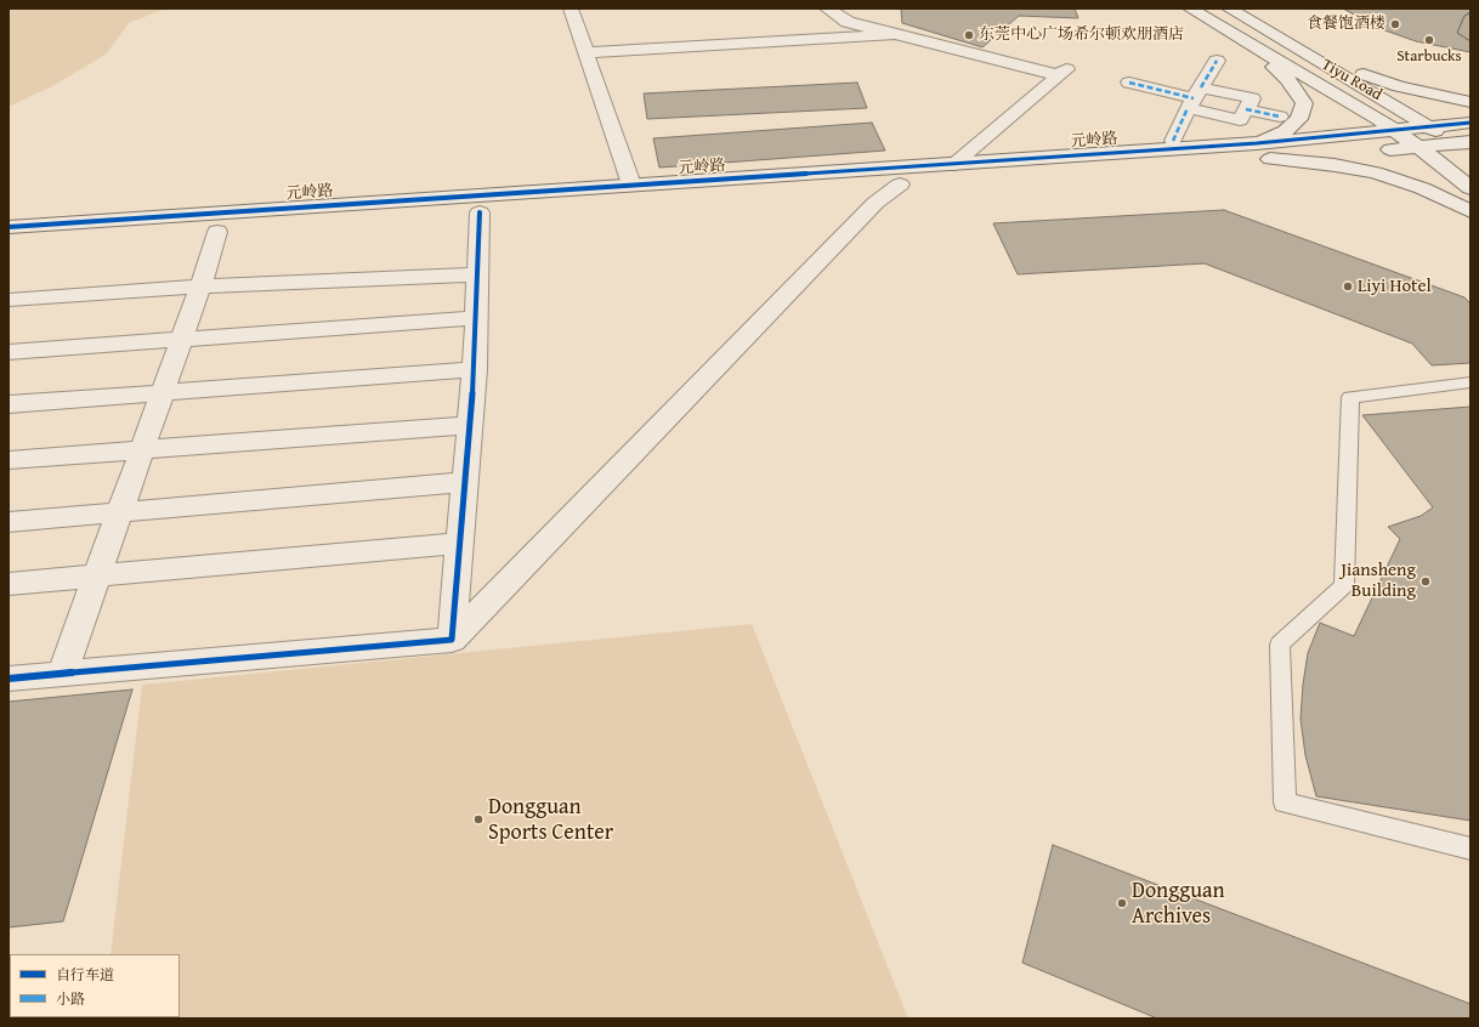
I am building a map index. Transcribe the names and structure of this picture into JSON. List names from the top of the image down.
{
  "streets": {
    "street": ["Tiyu Road", "元岭路"]
  },
  "crossings": [
    ["Tiyu Road", "元岭路"]
  ],
  "places": [
    "食餐饱酒楼",
    "东莞中心广场希尔顿欢朋酒店",
    "Starbucks",
    "Liyi Hotel",
    "Jiansheng Building",
    "Dongguan Sports Center",
    "Dongguan Archives"
  ],
  "legend": ["自行车道", "小路"]
}
